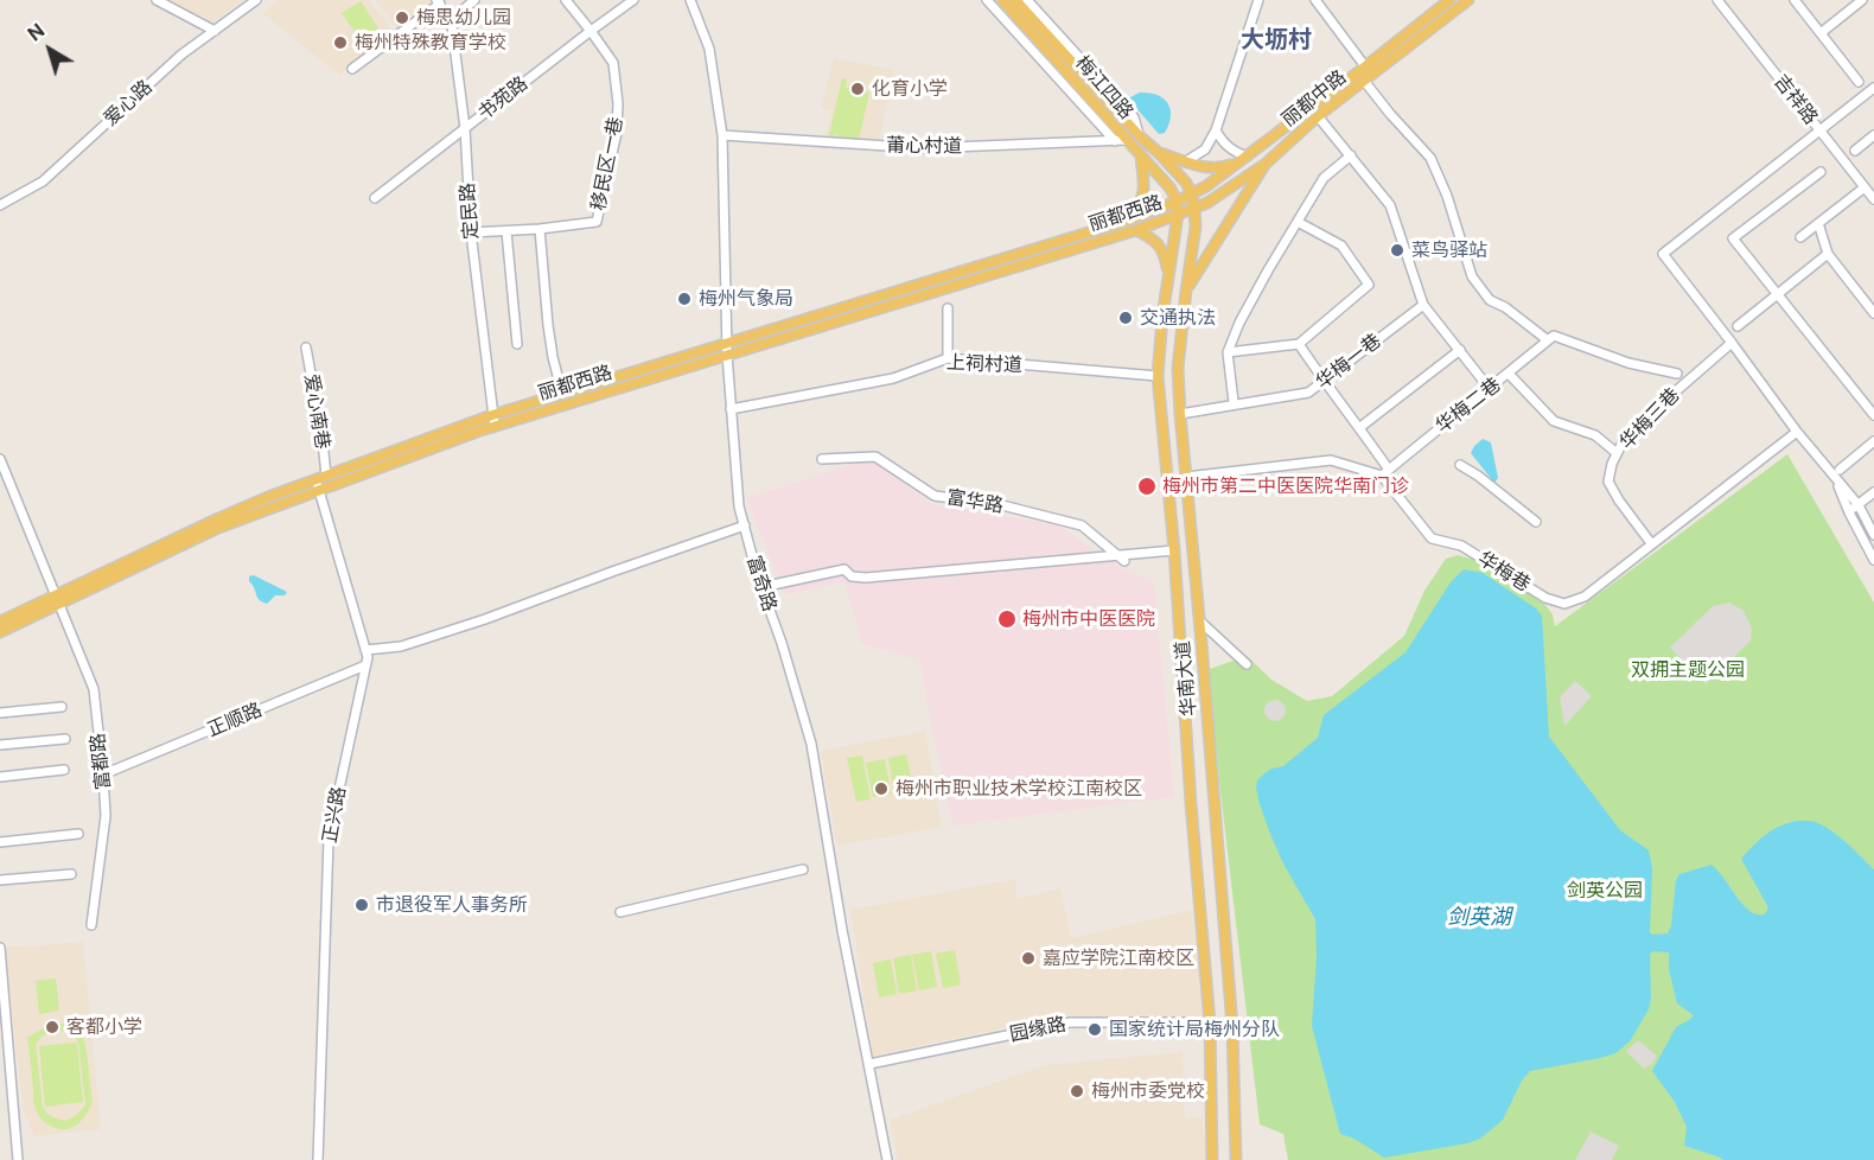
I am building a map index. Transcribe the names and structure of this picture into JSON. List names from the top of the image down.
{
  "streets": {
    "main road": [
      "梅江四路",
      "丽都中路",
      "丽都西路",
      "华南大道"
    ],
    "street": [
      "书苑路",
      "吉祥路",
      "爱心路",
      "莆心村道",
      "移民区一巷",
      "定民路",
      "华梅一巷",
      "上祠村道",
      "华梅二巷",
      "爱心南巷",
      "华梅三巷",
      "富华路",
      "华梅巷",
      "富奇路",
      "正顺路",
      "富都路",
      "正兴路",
      "园缘路"
    ]
  },
  "crossings": [
    ["梅江四路", "丽都中路"],
    ["梅江四路", "莆心村道"],
    ["梅江四路", "丽都西路"],
    ["梅江四路", "华南大道"],
    ["书苑路", "移民区一巷"],
    ["书苑路", "定民路"],
    ["丽都中路", "丽都西路"],
    ["丽都中路", "华南大道"],
    ["莆心村道", "富奇路"],
    ["移民区一巷", "定民路"],
    ["定民路", "丽都西路"],
    ["丽都西路", "爱心南巷"],
    ["丽都西路", "富奇路"],
    ["丽都西路", "华南大道"],
    ["丽都西路", "富都路"],
    ["丽都西路", "正兴路"],
    ["华梅一巷", "华梅巷"],
    ["华梅一巷", "华南大道"],
    ["上祠村道", "富奇路"],
    ["上祠村道", "华南大道"],
    ["华梅二巷", "华梅巷"],
    ["爱心南巷", "正兴路"],
    ["华梅三巷", "华梅巷"],
    ["富奇路", "园缘路"],
    ["华南大道", "园缘路"],
    ["正顺路", "富都路"],
    ["正顺路", "正兴路"]
  ],
  "districts": ["大坜村"],
  "water": ["剑英湖"],
  "parks": ["双拥主题公园", "剑英公园"],
  "places": [
    "梅思幼儿园",
    "梅州特殊教育学校",
    "化育小学",
    "菜鸟驿站",
    "梅州气象局",
    "交通执法",
    "梅州市第二中医医院华南门诊",
    "梅州市中医医院",
    "梅州市职业技术学校江南校区",
    "市退役军人事务所",
    "嘉应学院江南校区",
    "客都小学",
    "国家统计局梅州分队",
    "梅州市委党校"
  ],
  "north": "top left"
}
